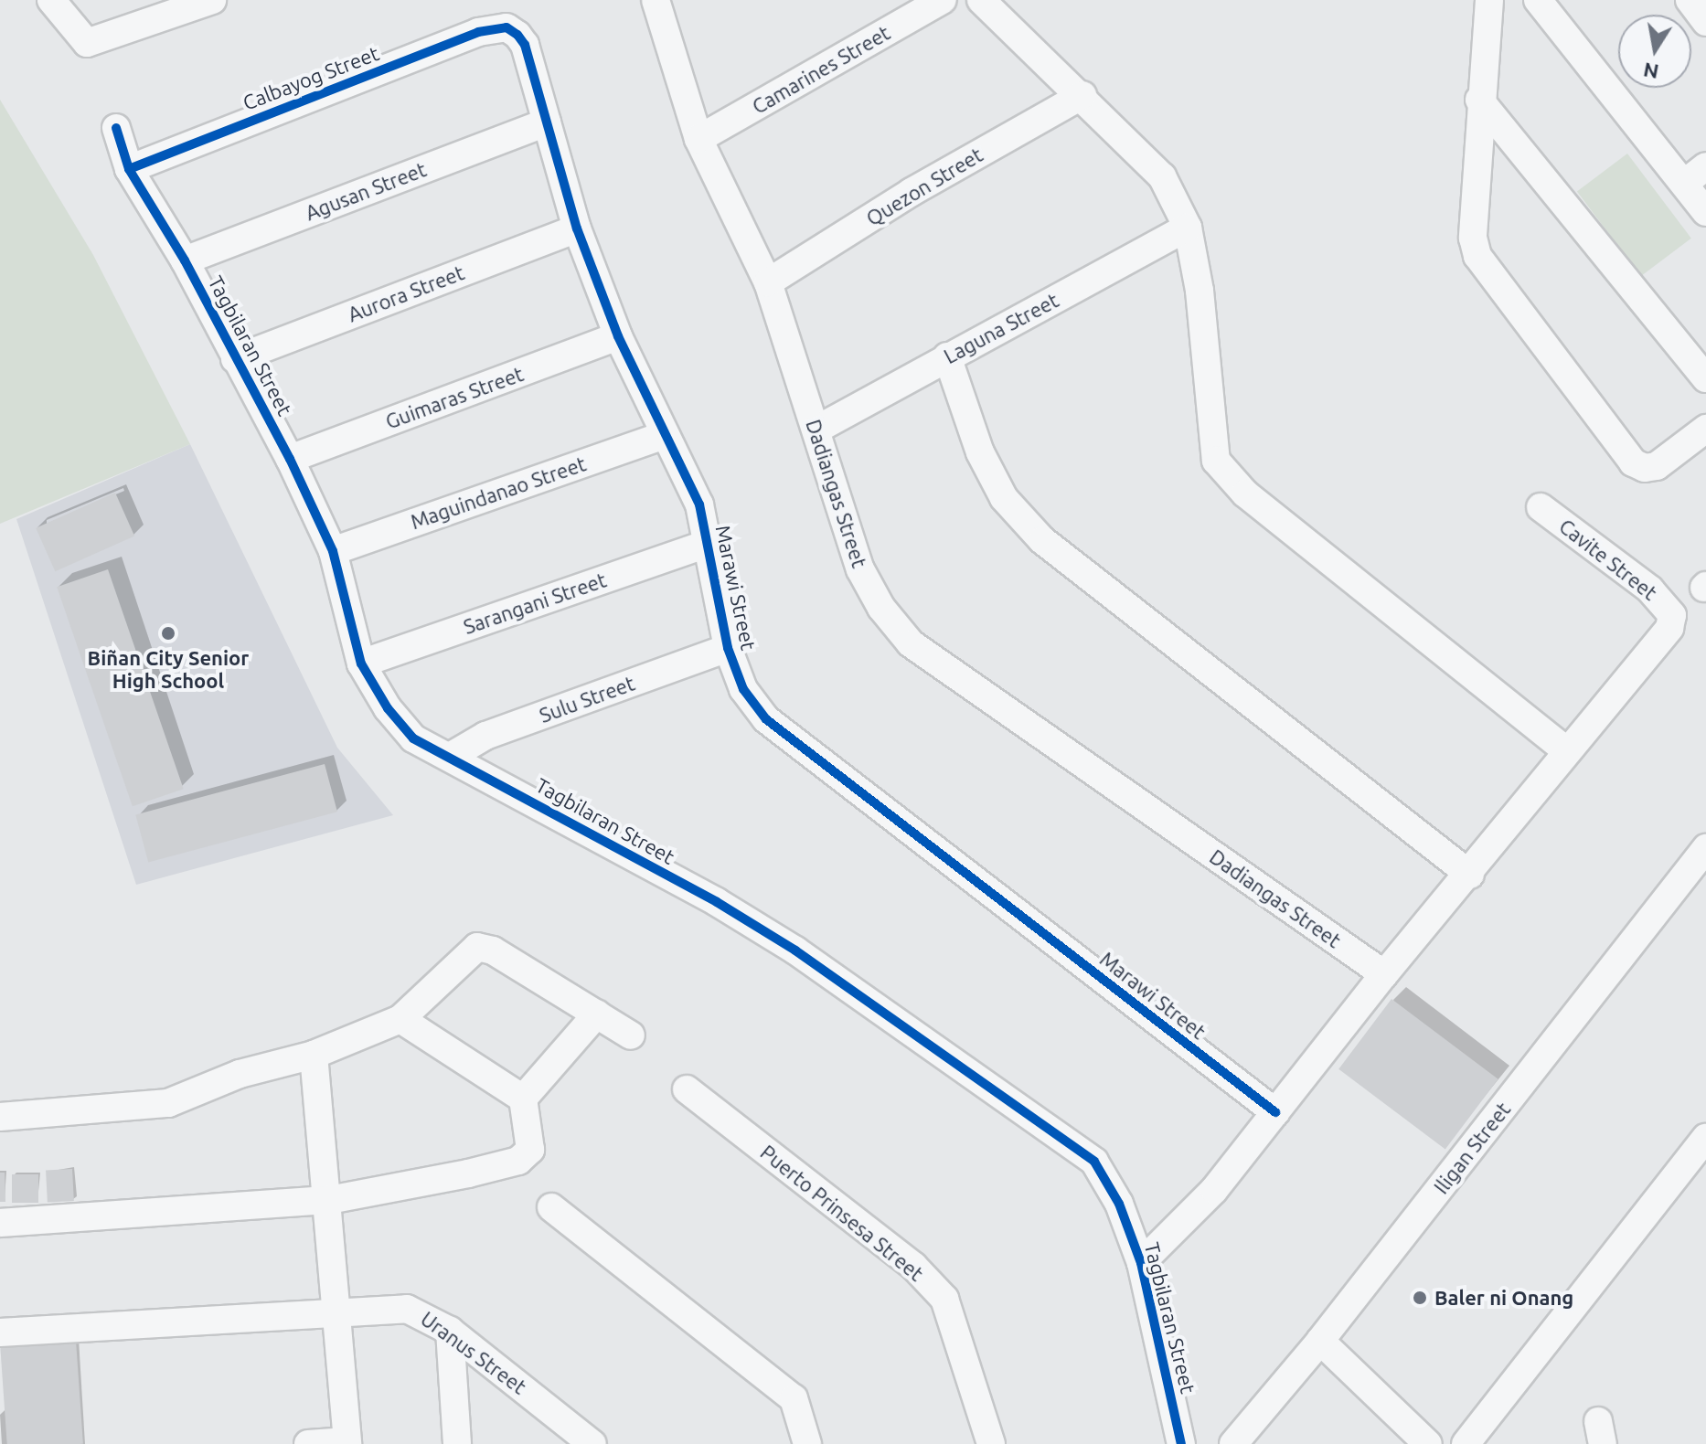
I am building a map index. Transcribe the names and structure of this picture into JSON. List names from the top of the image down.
{
  "streets": {
    "street": [
      "Camarines Street",
      "Calbayog Street",
      "Quezon Street",
      "Agusan Street",
      "Aurora Street",
      "Laguna Street",
      "Tagbilaran Street",
      "Guimaras Street",
      "Maguindanao Street",
      "Dadiangas Street",
      "Cavite Street",
      "Marawi Street",
      "Sarangani Street",
      "Sulu Street",
      "Iligan Street",
      "Puerto Prinsesa Street",
      "Uranus Street"
    ]
  },
  "crossings": [
    ["Camarines Street", "Dadiangas Street"],
    ["Calbayog Street", "Tagbilaran Street"],
    ["Calbayog Street", "Marawi Street"],
    ["Quezon Street", "Dadiangas Street"],
    ["Agusan Street", "Tagbilaran Street"],
    ["Agusan Street", "Marawi Street"],
    ["Aurora Street", "Tagbilaran Street"],
    ["Aurora Street", "Marawi Street"],
    ["Laguna Street", "Dadiangas Street"],
    ["Tagbilaran Street", "Guimaras Street"],
    ["Tagbilaran Street", "Maguindanao Street"],
    ["Tagbilaran Street", "Sarangani Street"],
    ["Tagbilaran Street", "Sulu Street"],
    ["Guimaras Street", "Marawi Street"],
    ["Maguindanao Street", "Marawi Street"],
    ["Marawi Street", "Sarangani Street"],
    ["Marawi Street", "Sulu Street"]
  ],
  "places": ["Biñan City Senior High School", "Baler ni Onang"],
  "north": "bottom"
}
